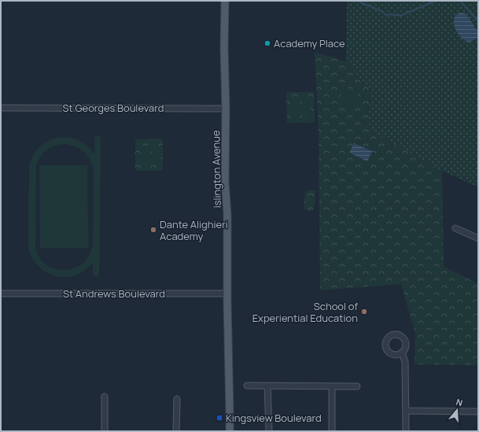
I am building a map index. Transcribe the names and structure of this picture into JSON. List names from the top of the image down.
{
  "streets": {
    "main road": ["Islington Avenue"],
    "street": ["St Georges Boulevard", "St Andrews Boulevard"]
  },
  "crossings": [
    ["St Georges Boulevard", "Islington Avenue"],
    ["Islington Avenue", "St Andrews Boulevard"]
  ],
  "places": {
    "other": ["Academy Place", "Dante Alighieri Academy", "School of Experiential Education"],
    "transit": ["Kingsview Boulevard"]
  },
  "north": "top"
}
